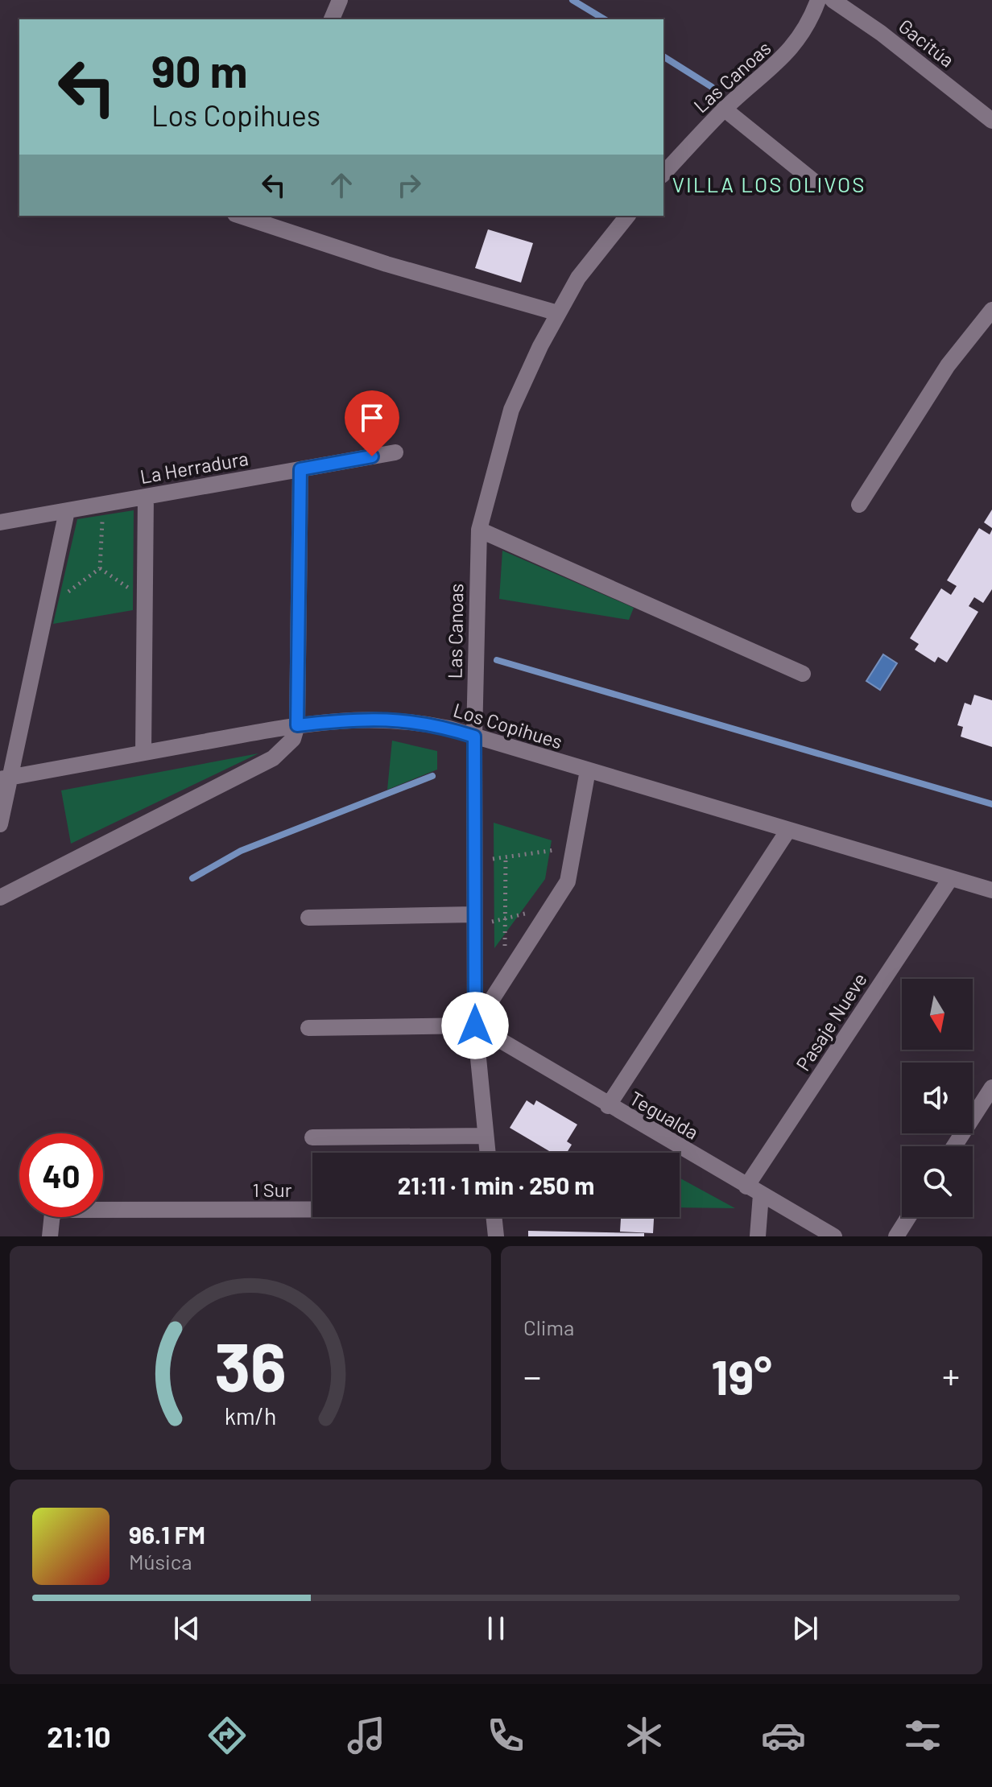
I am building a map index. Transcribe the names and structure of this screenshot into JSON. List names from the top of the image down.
{
  "streets": {
    "street": [
      "Gacitúa",
      "Las Canoas",
      "La Herradura",
      "Los Copihues",
      "Pasaje Nueve",
      "Tegualda",
      "1 Sur"
    ]
  },
  "crossings": [
    ["Las Canoas", "Los Copihues"],
    ["Las Canoas", "Tegualda"],
    ["Los Copihues", "Pasaje Nueve"],
    ["Pasaje Nueve", "Tegualda"]
  ],
  "districts": ["VILLA LOS OLIVOS"],
  "north": "bottom",
  "page": {
    "turn": ["90 m", "Los Copihues"],
    "limit": "40",
    "trip": "21:11 · 1 min · 250 m",
    "tile": "Clima",
    "heat": ["−", "19°", "+"],
    "song": ["96.1 FM", "Música"],
    "tabs": "21:10",
    "gauge": ["36", "km/h"]
  }
}
